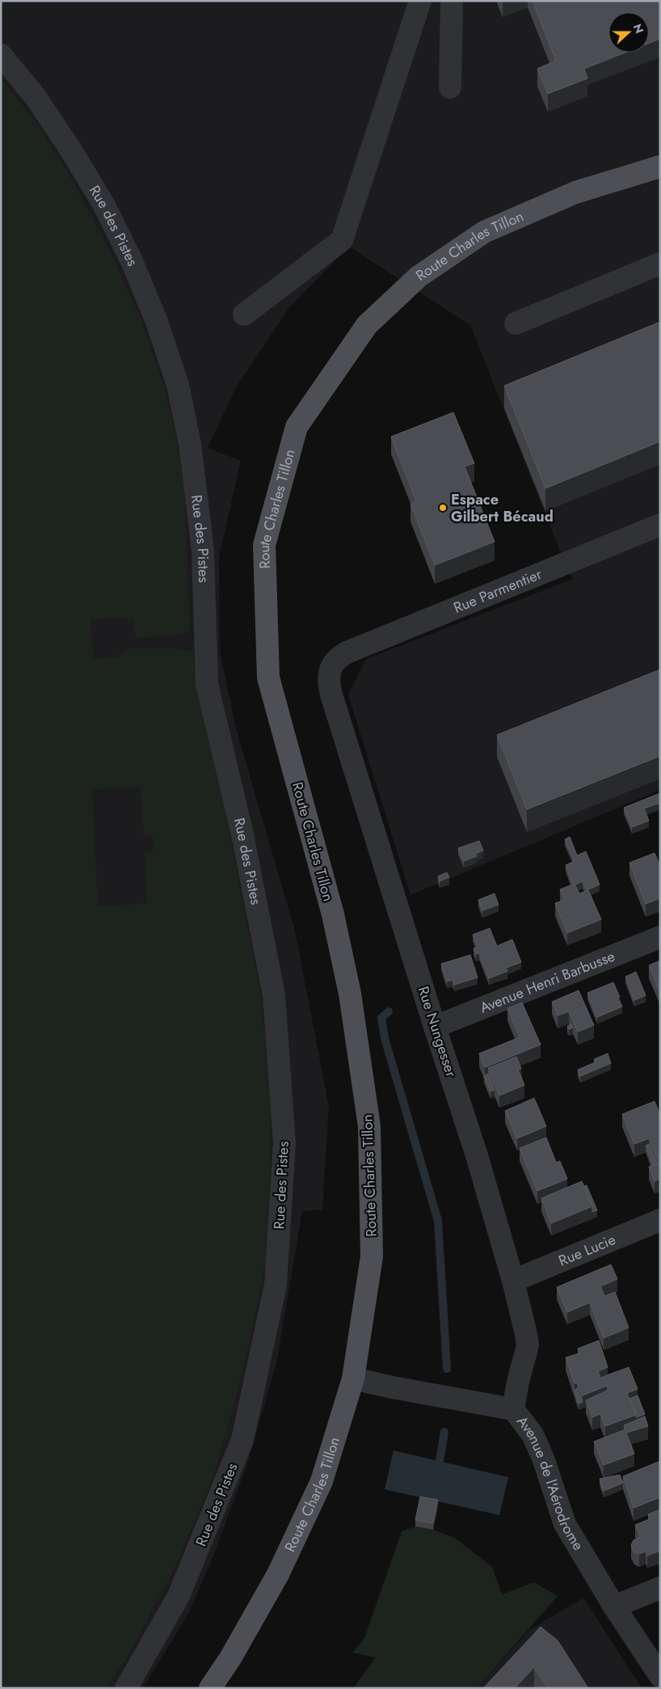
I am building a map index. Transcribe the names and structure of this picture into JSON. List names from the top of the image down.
{
  "streets": {
    "main road": ["Route Charles Tillon"],
    "street": [
      "Rue des Pistes",
      "Rue Parmentier",
      "Avenue Henri Barbusse",
      "Rue Nungesser",
      "Rue Lucie",
      "Avenue de l'Aérodrome"
    ]
  },
  "crossings": [
    ["Route Charles Tillon", "Avenue de l'Aérodrome"],
    ["Rue Parmentier", "Rue Nungesser"],
    ["Avenue Henri Barbusse", "Rue Nungesser"],
    ["Rue Nungesser", "Rue Lucie"],
    ["Rue Nungesser", "Avenue de l'Aérodrome"]
  ],
  "places": ["Espace Gilbert Bécaud"],
  "north": "right"
}
